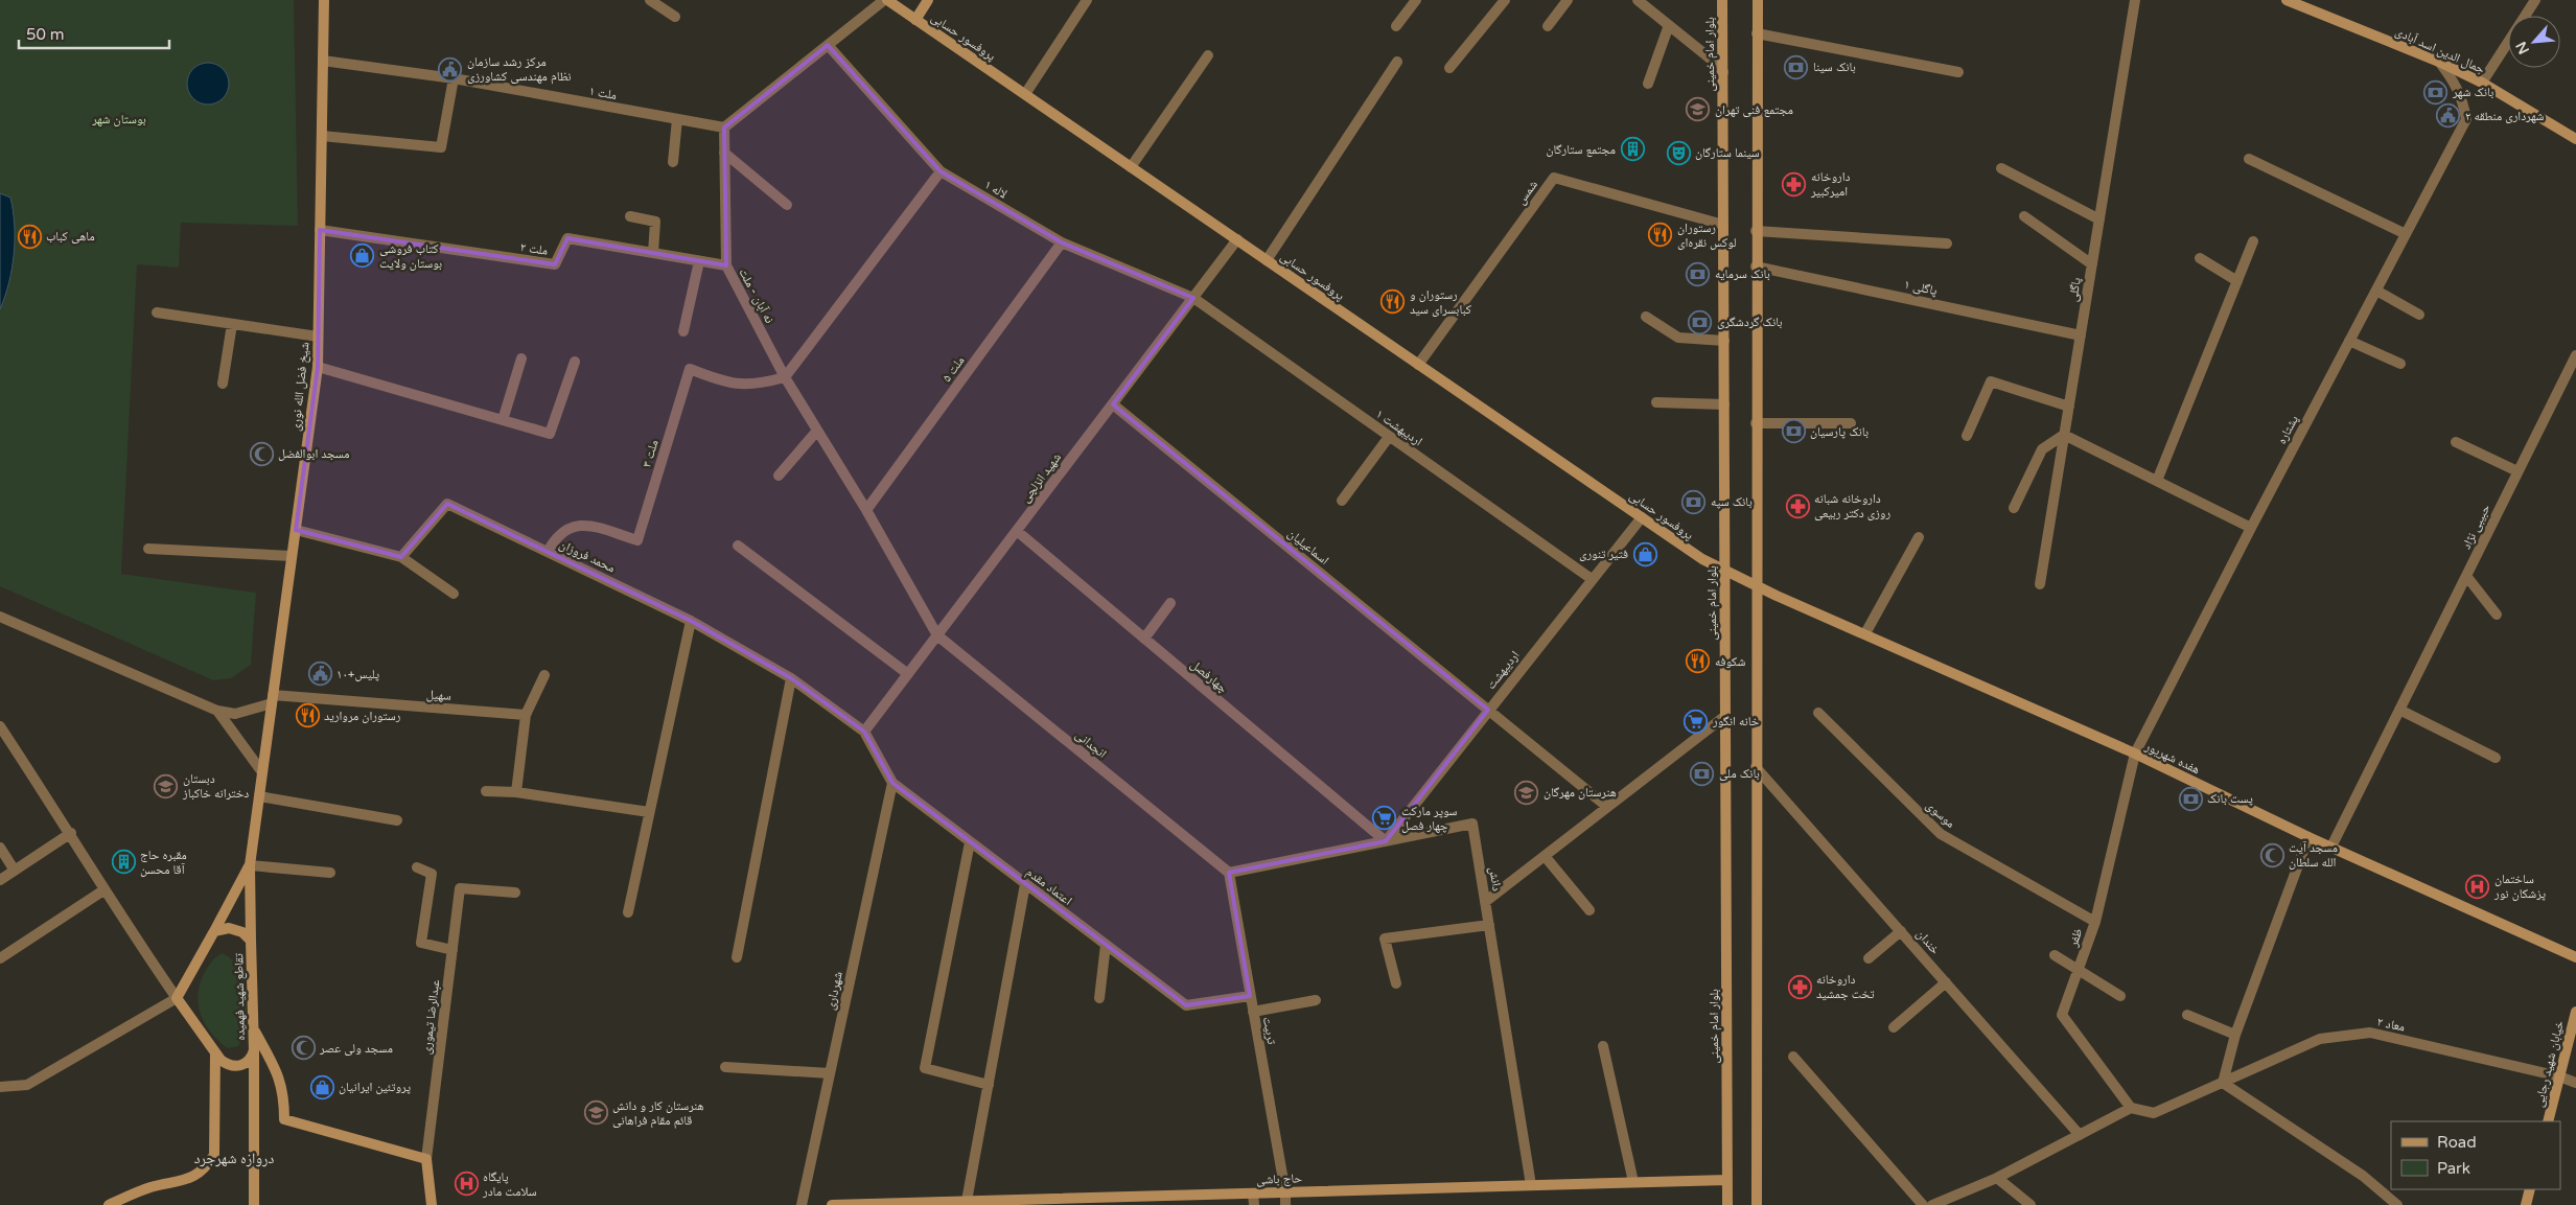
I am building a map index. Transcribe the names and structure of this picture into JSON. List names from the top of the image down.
{
  "streets": {
    "street": [
      "پروفسور حسابی",
      "جمال الدین اسد آبادی",
      "بلوار امام خمینی",
      "ملت ۱",
      "لاله ۱",
      "شمس",
      "ملت ۲",
      "پاگلی ۱",
      "پاگلی",
      "نه آبان - ملت",
      "ملت ۵",
      "شیخ فضل الله نوری",
      "اردیبهشت ۱",
      "پشتاره",
      "ملت ۳",
      "شهید انزلچی",
      "حبیبی نژاد",
      "اسماعیلیان",
      "محمد فروزان",
      "اردیبهشت",
      "چهارفصل",
      "سهیل",
      "انجدانی",
      "هفده شهریور",
      "موسوی",
      "دانش",
      "اعتماد مقدم",
      "ظفر",
      "خندان",
      "شهرداری",
      "تقاطع شهید فهمیده",
      "عبدالرضا تیموری",
      "معاد ۲",
      "تربیت",
      "خیابان شهید رجایی",
      "حاج باشی"
    ]
  },
  "crossings": [
    ["پروفسور حسابی", "بلوار امام خمینی"],
    ["پروفسور حسابی", "شمس"],
    ["پروفسور حسابی", "شهید انزلچی"],
    ["پروفسور حسابی", "اردیبهشت"],
    ["پروفسور حسابی", "هفده شهریور"],
    ["جمال الدین اسد آبادی", "پشتاره"],
    ["بلوار امام خمینی", "شمس"],
    ["بلوار امام خمینی", "حاج باشی"],
    ["ملت ۱", "نه آبان - ملت"],
    ["ملت ۱", "شیخ فضل الله نوری"],
    ["لاله ۱", "ملت ۵"],
    ["لاله ۱", "اردیبهشت ۱"],
    ["لاله ۱", "شهید انزلچی"],
    ["ملت ۲", "نه آبان - ملت"],
    ["ملت ۲", "شیخ فضل الله نوری"],
    ["پاگلی ۱", "پاگلی"],
    ["نه آبان - ملت", "ملت ۵"],
    ["نه آبان - ملت", "ملت ۳"],
    ["نه آبان - ملت", "شهید انزلچی"],
    ["نه آبان - ملت", "انجدانی"],
    ["شیخ فضل الله نوری", "سهیل"],
    ["شیخ فضل الله نوری", "تقاطع شهید فهمیده"],
    ["اردیبهشت ۱", "شهید انزلچی"],
    ["اردیبهشت ۱", "اردیبهشت"],
    ["پشتاره", "هفده شهریور"],
    ["پشتاره", "ظفر"],
    ["ملت ۳", "محمد فروزان"],
    ["شهید انزلچی", "اسماعیلیان"],
    ["شهید انزلچی", "محمد فروزان"],
    ["شهید انزلچی", "چهارفصل"],
    ["شهید انزلچی", "انجدانی"],
    ["شهید انزلچی", "اعتماد مقدم"],
    ["حبیبی نژاد", "هفده شهریور"],
    ["اسماعیلیان", "اردیبهشت"],
    ["محمد فروزان", "اعتماد مقدم"],
    ["اردیبهشت", "چهارفصل"],
    ["اردیبهشت", "دانش"],
    ["چهارفصل", "دانش"],
    ["انجدانی", "دانش"],
    ["انجدانی", "تربیت"],
    ["هفده شهریور", "ظفر"],
    ["موسوی", "ظفر"],
    ["دانش", "تربیت"],
    ["دانش", "حاج باشی"],
    ["اعتماد مقدم", "شهرداری"],
    ["اعتماد مقدم", "تربیت"],
    ["ظفر", "معاد ۲"],
    ["معاد ۲", "خیابان شهید رجایی"],
    ["تربیت", "حاج باشی"]
  ],
  "districts": ["دروازه شهرجرد"],
  "parks": ["بوستان شهر"],
  "places": {
    "bank": [
      "بانک سینا",
      "بانک شهر",
      "بانک سرمایه",
      "بانک گردشگری",
      "بانک پارسیان",
      "بانک سپه",
      "بانک ملی",
      "پست بانک"
    ],
    "public building": ["مرکز رشد سازمان نظام مهندسی کشاورزی", "شهرداری منطقه ۲", "پلیس+۱۰"],
    "school or university": [
      "مجتمع فنی تهران",
      "دبستان دخترانه خاکباز",
      "هنرستان مهرگان",
      "هنرستان کار و دانش قائم مقام فراهانی"
    ],
    "building": ["مجتمع ستارگان", "مقبره حاج آقا محسن"],
    "theatre": ["سینما ستارگان"],
    "pharmacy": ["داروخانه امیرکبیر", "داروخانه شبانه روزی دکتر ربیعی", "داروخانه تخت جمشید"],
    "restaurant": [
      "رستوران لوکس نقره‌ای",
      "ماهی کباب",
      "رستوران و کبابسرای سید",
      "شکوفه",
      "رستوران مروارید"
    ],
    "shop": ["کتاب فروشی بوستان ولایت", "فتیر تنوری", "پروتئین ایرانیان"],
    "mosque": ["مسجد ابوالفضل", "مسجد آیت الله سلطان", "مسجد ولی عصر"],
    "supermarket": ["خانه انگور", "سوپر مارکت چهار فصل"],
    "hospital": ["ساختمان پزشکان نور", "پایگاه سلامت مادر"]
  },
  "legend": ["Road", "Park"],
  "scale_bar": "50 m",
  "north": "bottom left"
}
